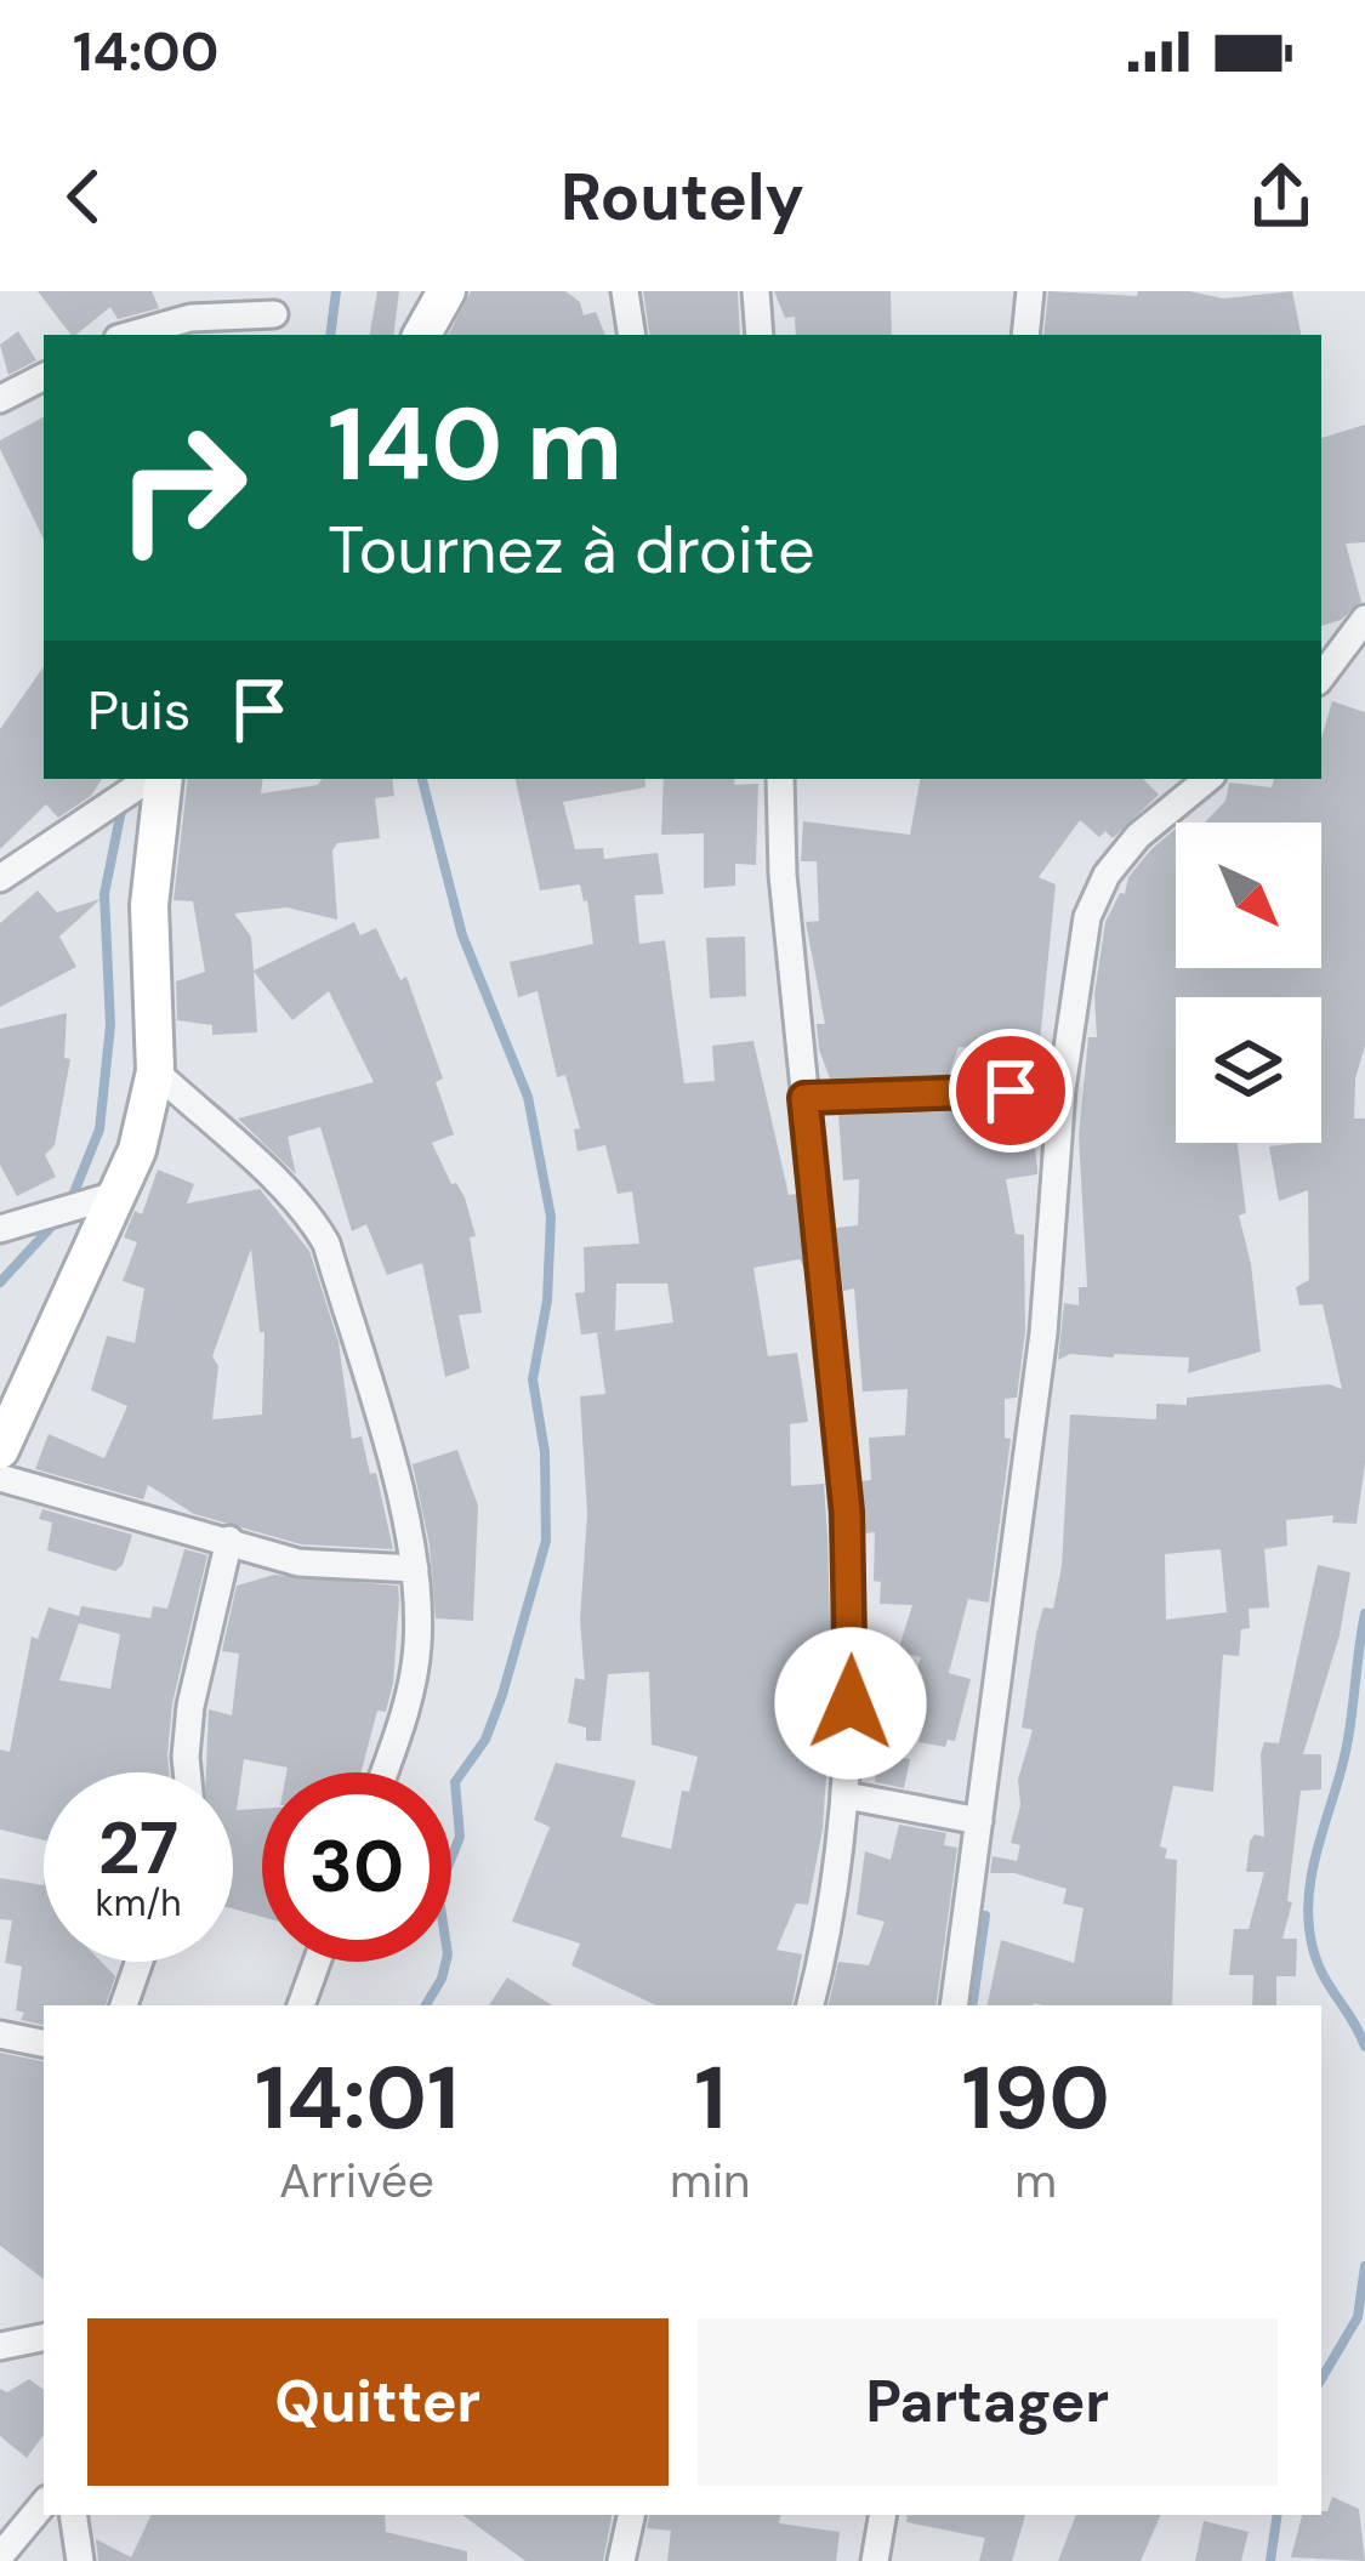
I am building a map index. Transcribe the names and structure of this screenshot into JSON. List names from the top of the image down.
{
  "north": "bottom right",
  "page": {
    "status": "14:00",
    "header": "Routely",
    "turn": ["140 m", "Tournez à droite"],
    "then": "Puis",
    "speed": "27 km/h",
    "limit": "30",
    "eta": [
      "14:01",
      "Arrivée",
      "1",
      "min",
      "190",
      "m"
    ],
    "buttons": ["Quitter", "Partager"]
  }
}
